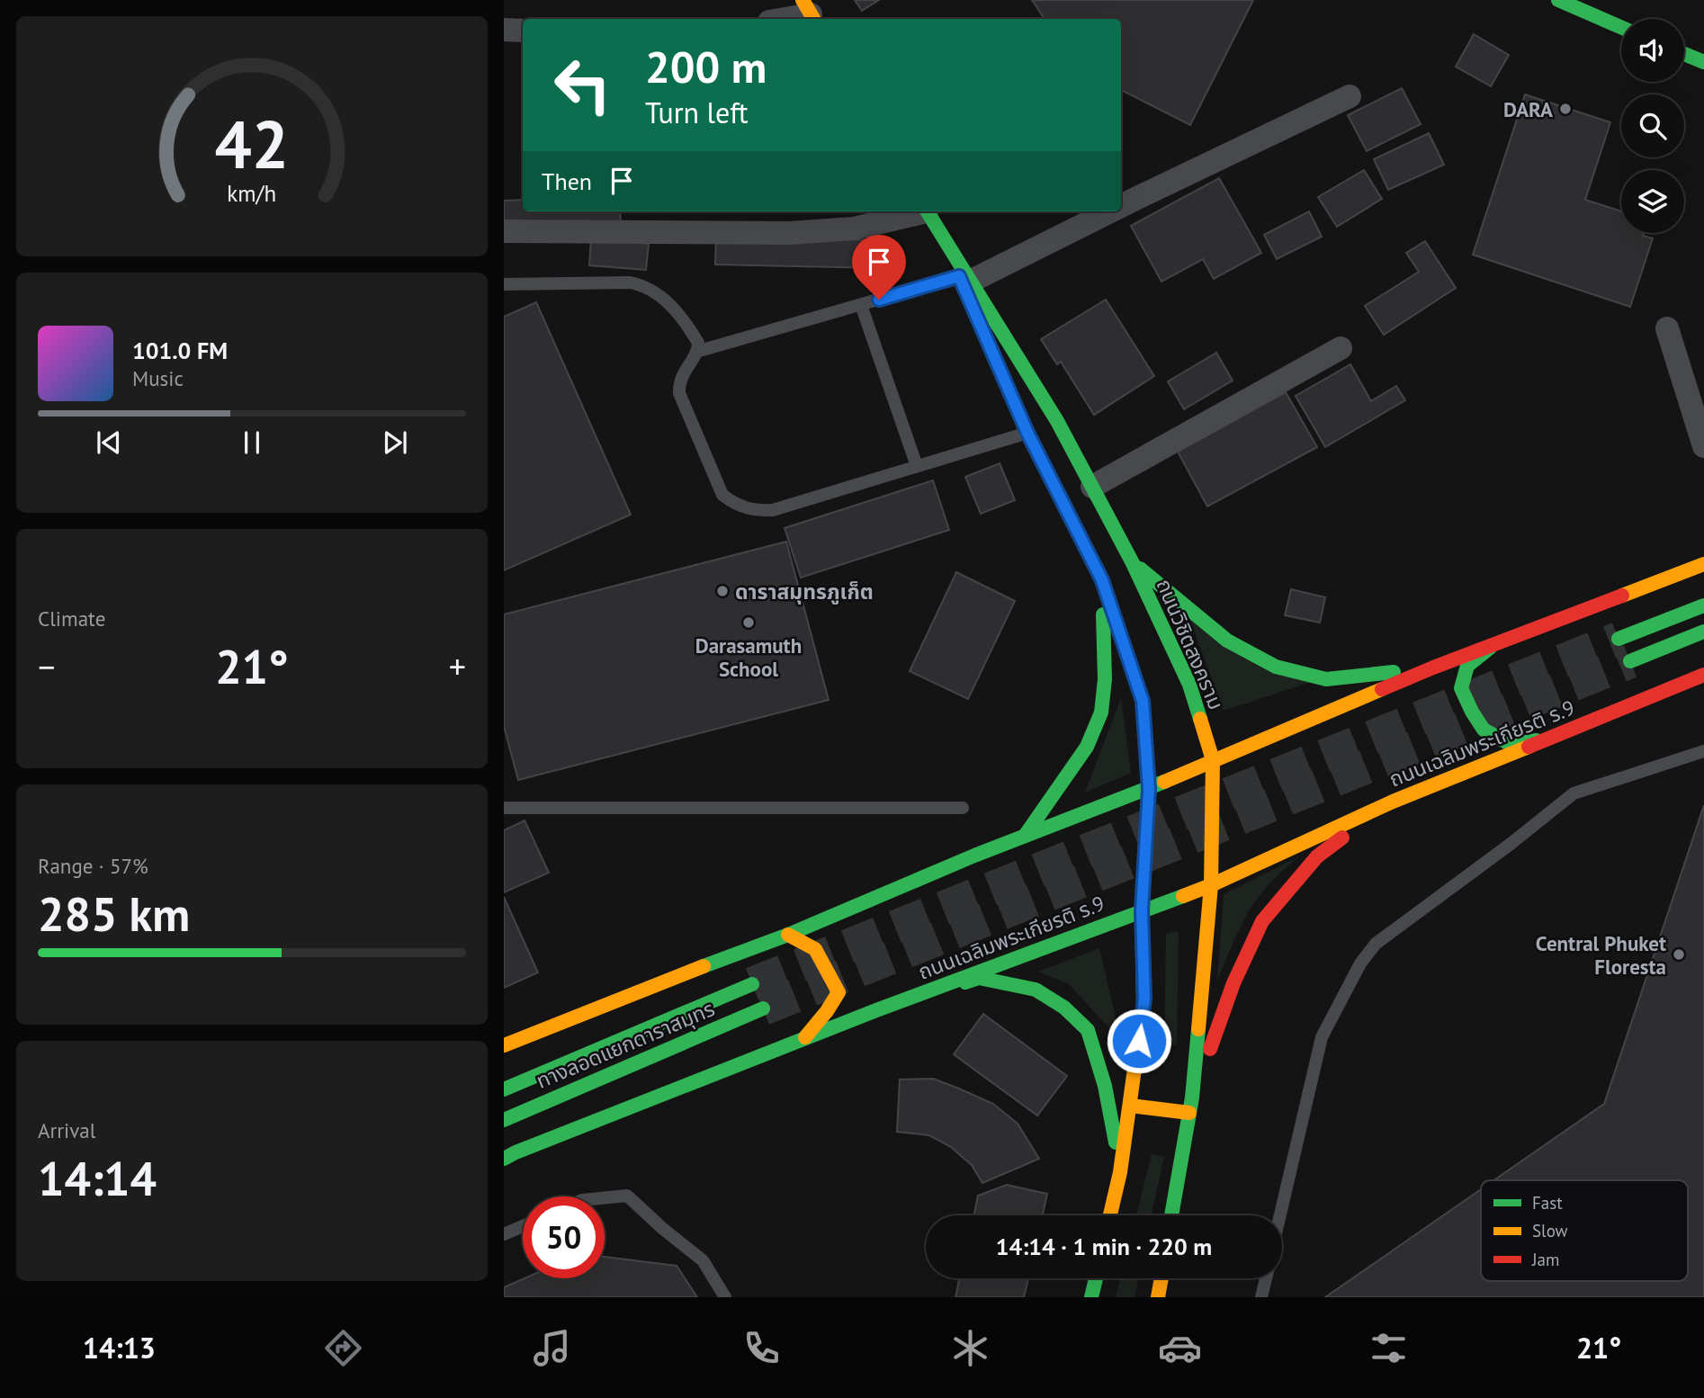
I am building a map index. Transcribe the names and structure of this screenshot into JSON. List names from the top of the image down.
{
  "streets": {
    "main road": ["ถนนวิชิตสงคราม", "ถนนเฉลิมพระเกียรติ ร.9", "ทางลอดแยกดาราสมุทร"]
  },
  "crossings": [
    ["ถนนวิชิตสงคราม", "ถนนเฉลิมพระเกียรติ ร.9"]
  ],
  "places": [
    "DARA",
    "ดาราสมุทรภูเก็ต",
    "Darasamuth School",
    "Central Phuket Floresta"
  ],
  "legend": ["Fast", "Slow", "Jam"],
  "page": {
    "turn": ["200 m", "Turn left"],
    "then": "Then",
    "song": ["101.0 FM", "Music"],
    "tile": [
      "Climate",
      ["Range · 57%", "285 km"],
      ["Arrival", "14:14"]
    ],
    "heat": ["−", "21°", "+"],
    "limit": "50",
    "trip": "14:14 · 1 min · 220 m",
    "tabs": ["14:13", "21°"],
    "gauge": ["42", "km/h"]
  }
}
